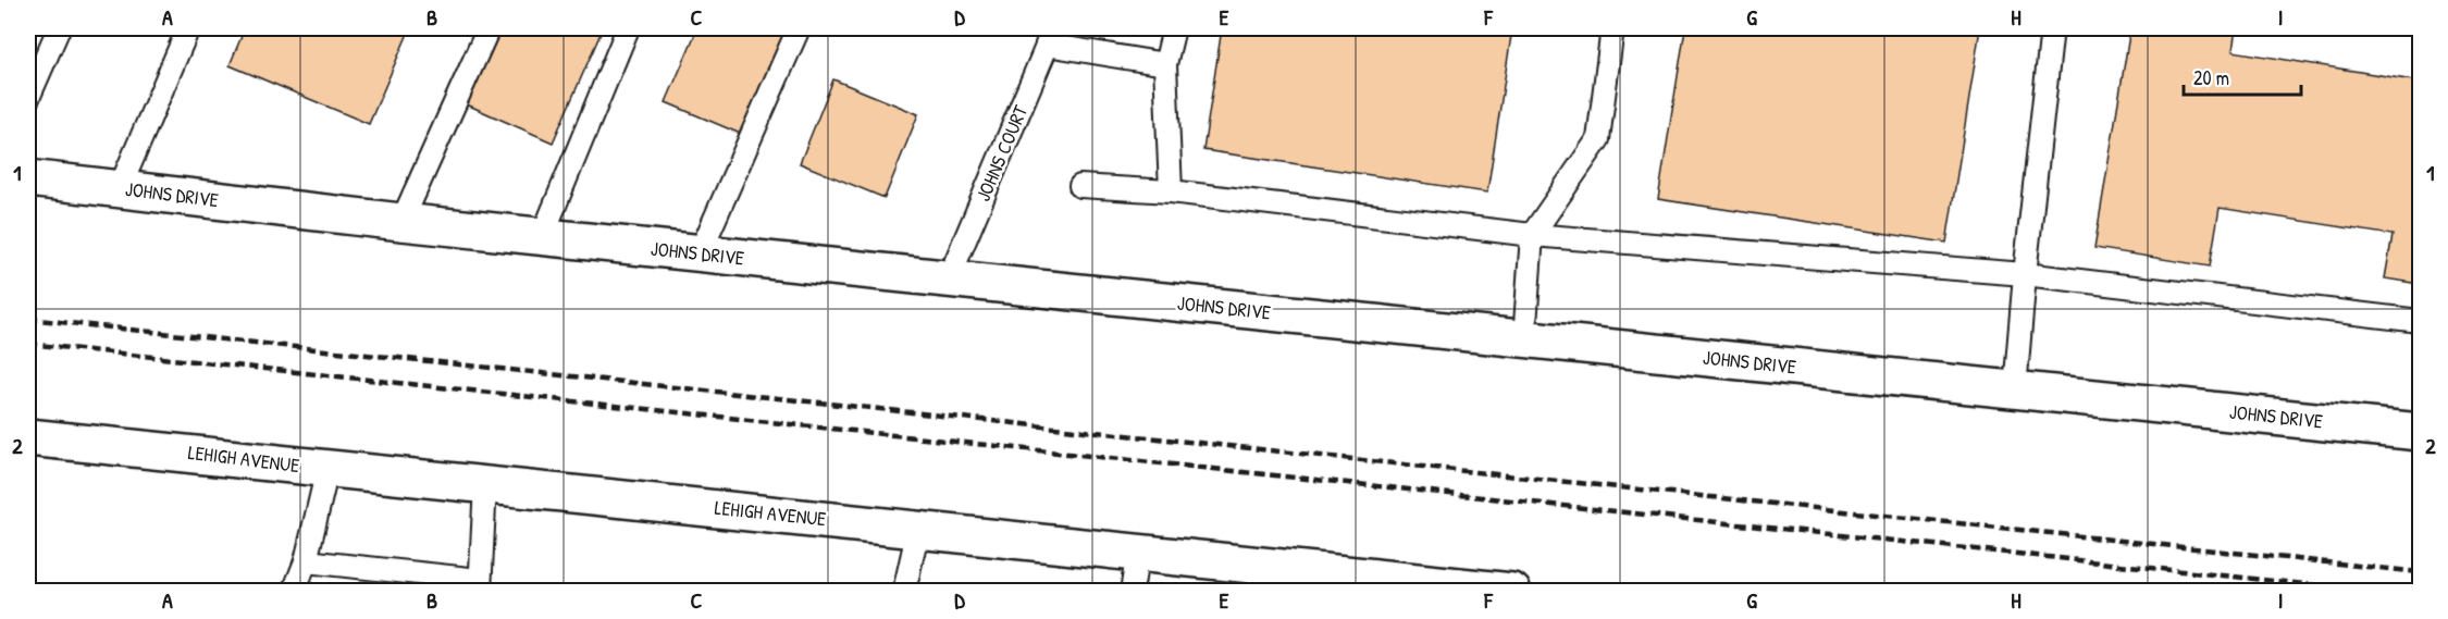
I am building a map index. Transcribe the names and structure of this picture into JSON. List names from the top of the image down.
{
  "streets": {
    "street": ["JOHNS DRIVE", "LEHIGH AVENUE"],
    "lane": ["JOHNS COURT"]
  },
  "crossings": [
    ["JOHNS COURT", "JOHNS DRIVE"]
  ],
  "scale_bar": "20 m",
  "grid": {
    "columns": [
      "A",
      "B",
      "C",
      "D",
      "E",
      "F",
      "G",
      "H",
      "I"
    ],
    "rows": ["1", "2"]
  }
}
